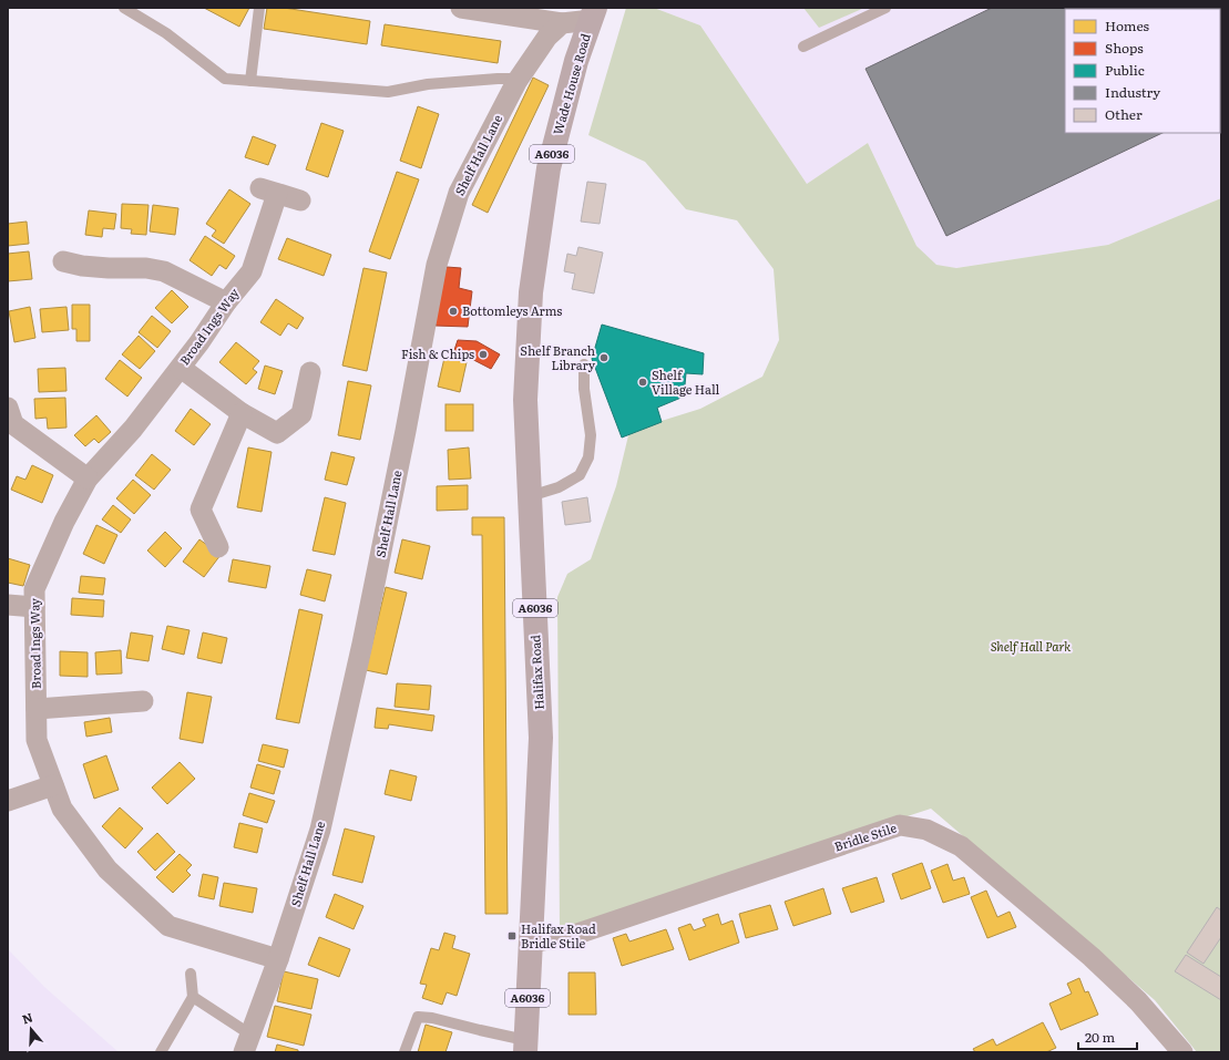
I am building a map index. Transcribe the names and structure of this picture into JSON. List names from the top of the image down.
{
  "streets": {
    "highway": ["Wade House Road", "A6036", "Halifax Road"],
    "street": ["Shelf Hall Lane", "Broad Ings Way", "Bridle Stile"]
  },
  "crossings": [
    ["Wade House Road", "Halifax Road"],
    ["Shelf Hall Lane", "Broad Ings Way"],
    ["Halifax Road", "Bridle Stile"]
  ],
  "parks": ["Shelf Hall Park"],
  "places": {
    "other": [
      "Bottomleys Arms",
      "Fish & Chips",
      "Shelf Branch Library",
      "Shelf Village Hall"
    ],
    "transit": ["Halifax Road Bridle Stile"]
  },
  "legend": [
    "Homes",
    "Shops",
    "Public",
    "Industry",
    "Other"
  ],
  "scale_bar": "20 m",
  "north": "top"
}
